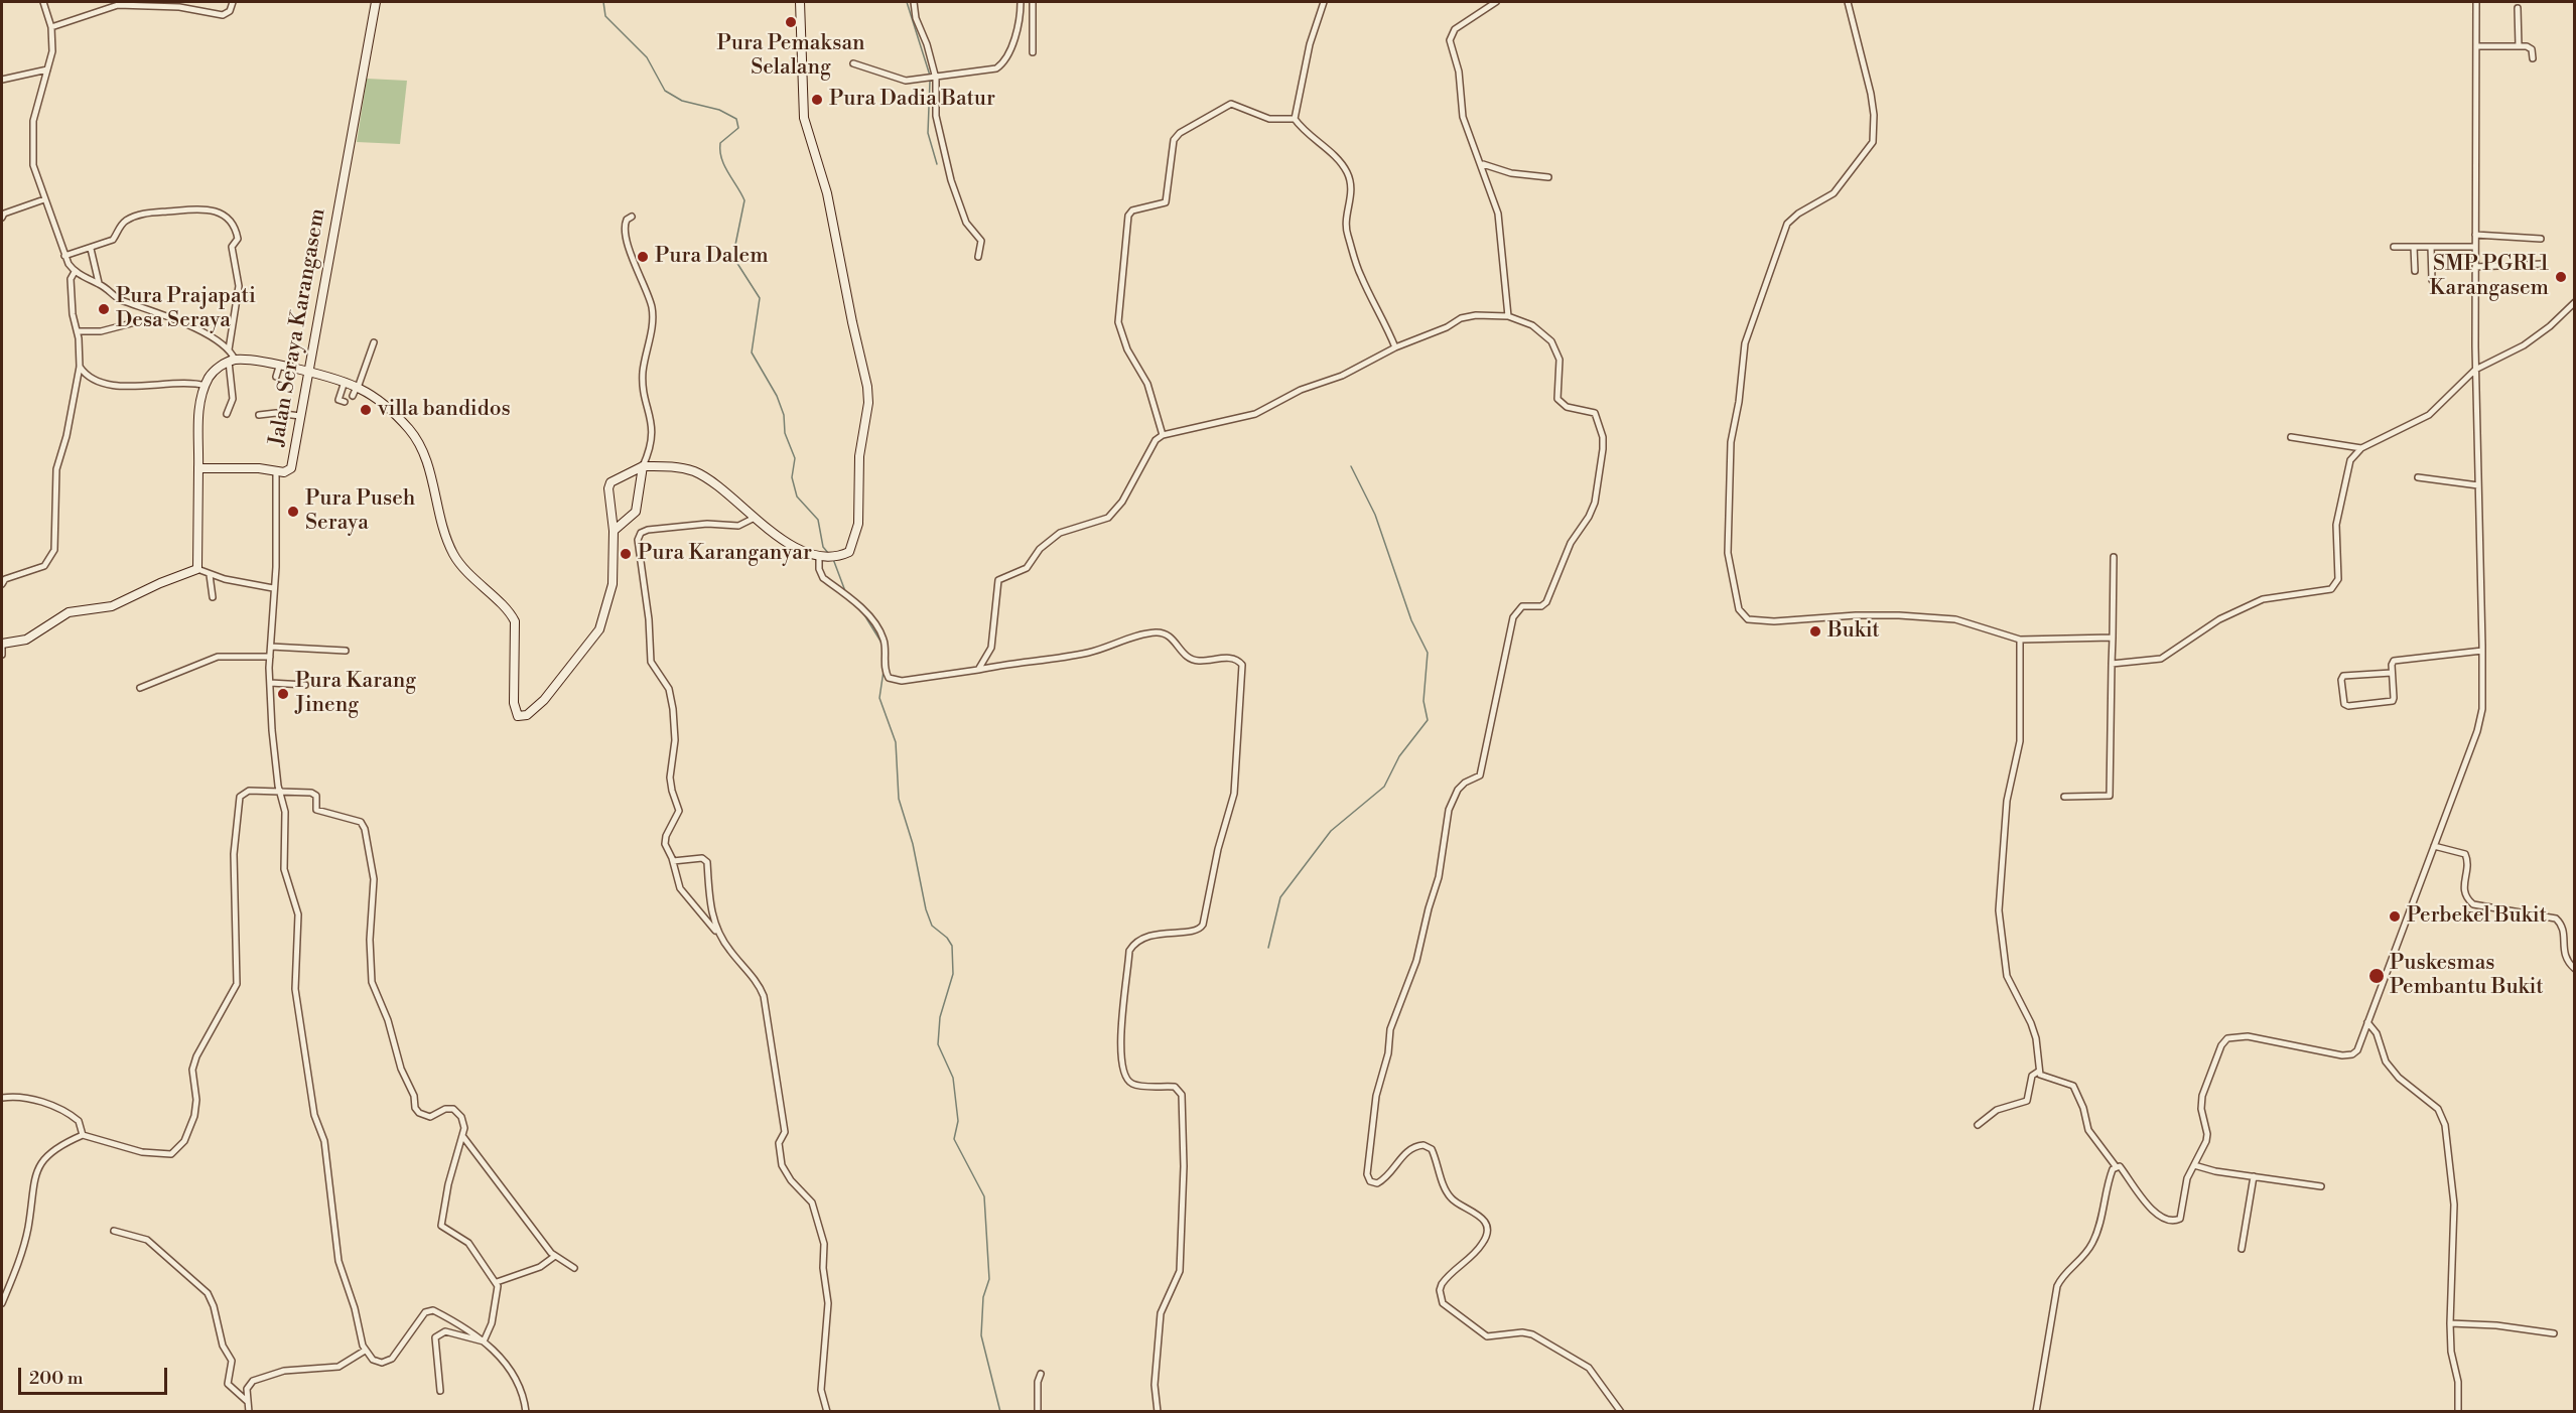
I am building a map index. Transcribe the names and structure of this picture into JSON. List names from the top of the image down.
{
  "streets": {
    "street": ["Jalan Seraya Karangasem"]
  },
  "places": [
    "Pura Pemaksan Selalang",
    "Pura Dadia Batur",
    "Pura Dalem",
    "SMP PGRI 1 Karangasem",
    "Pura Prajapati Desa Seraya",
    "villa bandidos",
    "Pura Puseh Seraya",
    "Pura Karanganyar",
    "Bukit",
    "Pura Karang Jineng",
    "Perbekel Bukit",
    "Puskesmas Pembantu Bukit"
  ],
  "scale_bar": "200 m"
}
